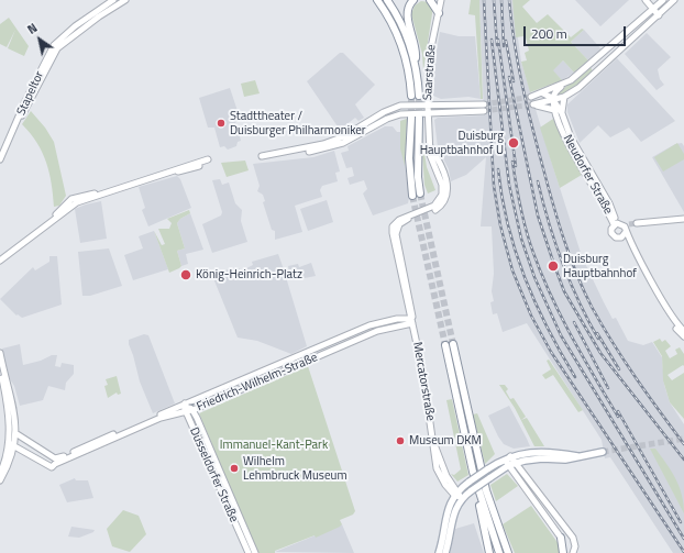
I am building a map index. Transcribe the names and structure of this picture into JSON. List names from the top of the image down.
{
  "streets": {
    "main road": [
      "Saarstraße",
      "Stapeltor",
      "Neudorfer Straße",
      "Mercatorstraße",
      "Friedrich-Wilhelm-Straße",
      "Düsseldorfer Straße"
    ]
  },
  "crossings": [
    ["Saarstraße", "Mercatorstraße"],
    ["Mercatorstraße", "Friedrich-Wilhelm-Straße"],
    ["Friedrich-Wilhelm-Straße", "Düsseldorfer Straße"]
  ],
  "parks": ["Immanuel-Kant-Park"],
  "places": [
    "Stadttheater / Duisburger Philharmoniker",
    "Duisburg Hauptbahnhof U",
    "Duisburg Hauptbahnhof",
    "König-Heinrich-Platz",
    "Museum DKM",
    "Wilhelm Lehmbruck Museum"
  ],
  "scale_bar": "200 m",
  "north": "top left"
}
